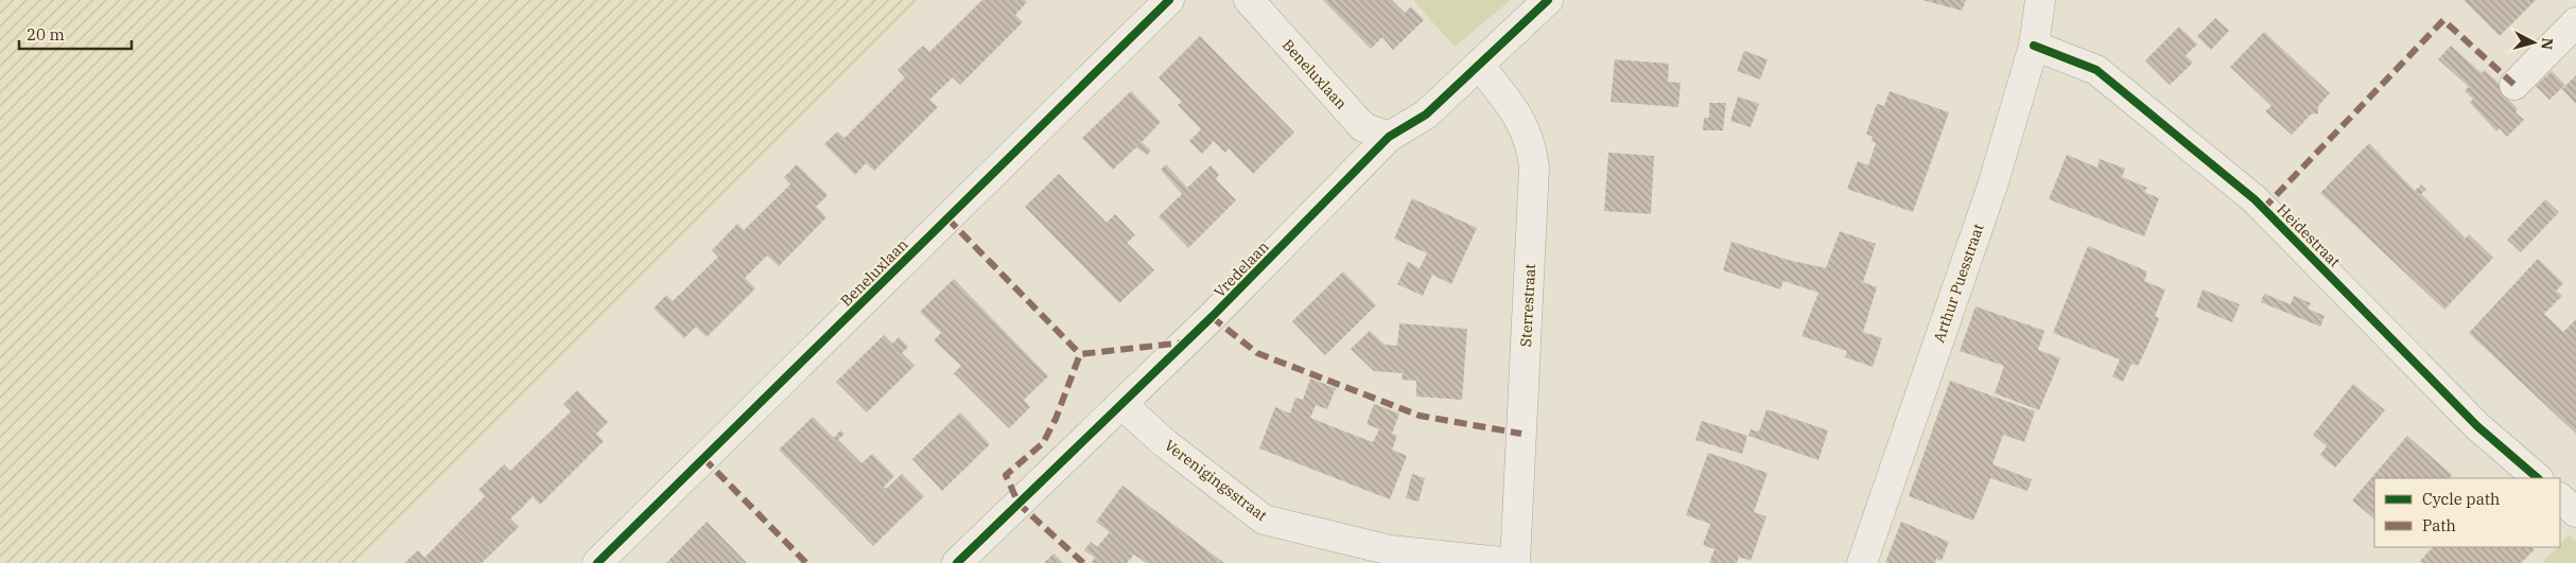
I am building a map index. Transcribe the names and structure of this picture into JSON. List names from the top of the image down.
{
  "streets": {
    "street": [
      "Beneluxlaan",
      "Heidestraat",
      "Vredelaan",
      "Arthur Puesstraat",
      "Sterrestraat",
      "Verenigingsstraat"
    ]
  },
  "crossings": [
    ["Beneluxlaan", "Vredelaan"],
    ["Heidestraat", "Arthur Puesstraat"],
    ["Vredelaan", "Sterrestraat"],
    ["Vredelaan", "Verenigingsstraat"]
  ],
  "legend": ["Cycle path", "Path"],
  "scale_bar": "20 m",
  "north": "right"
}
